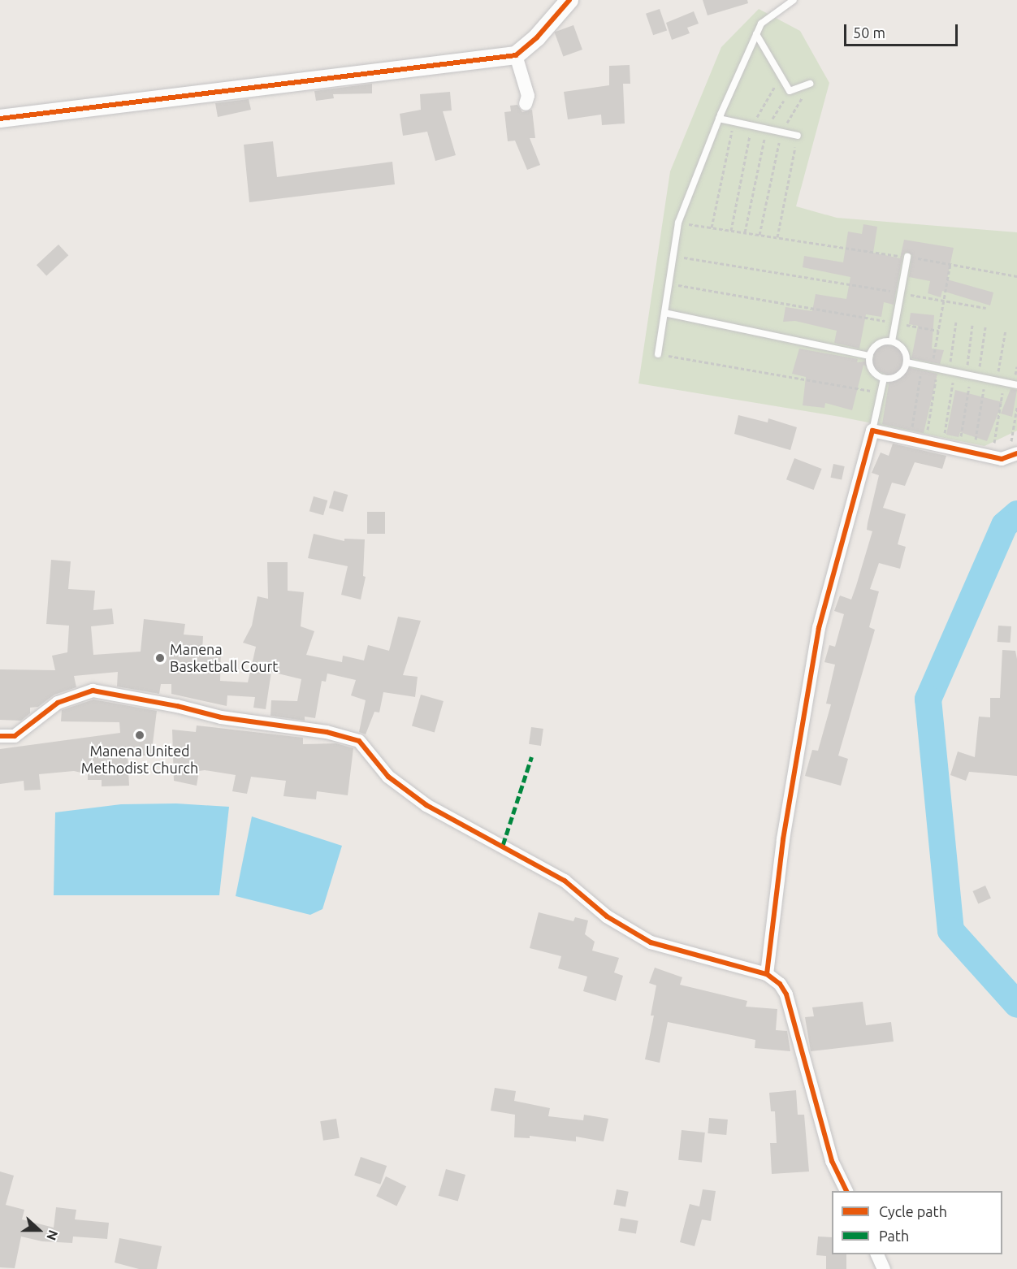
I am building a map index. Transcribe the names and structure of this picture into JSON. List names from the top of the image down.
{
  "places": ["Manena Basketball Court", "Manena United Methodist Church"],
  "legend": ["Cycle path", "Path"],
  "scale_bar": "50 m",
  "north": "right"
}
